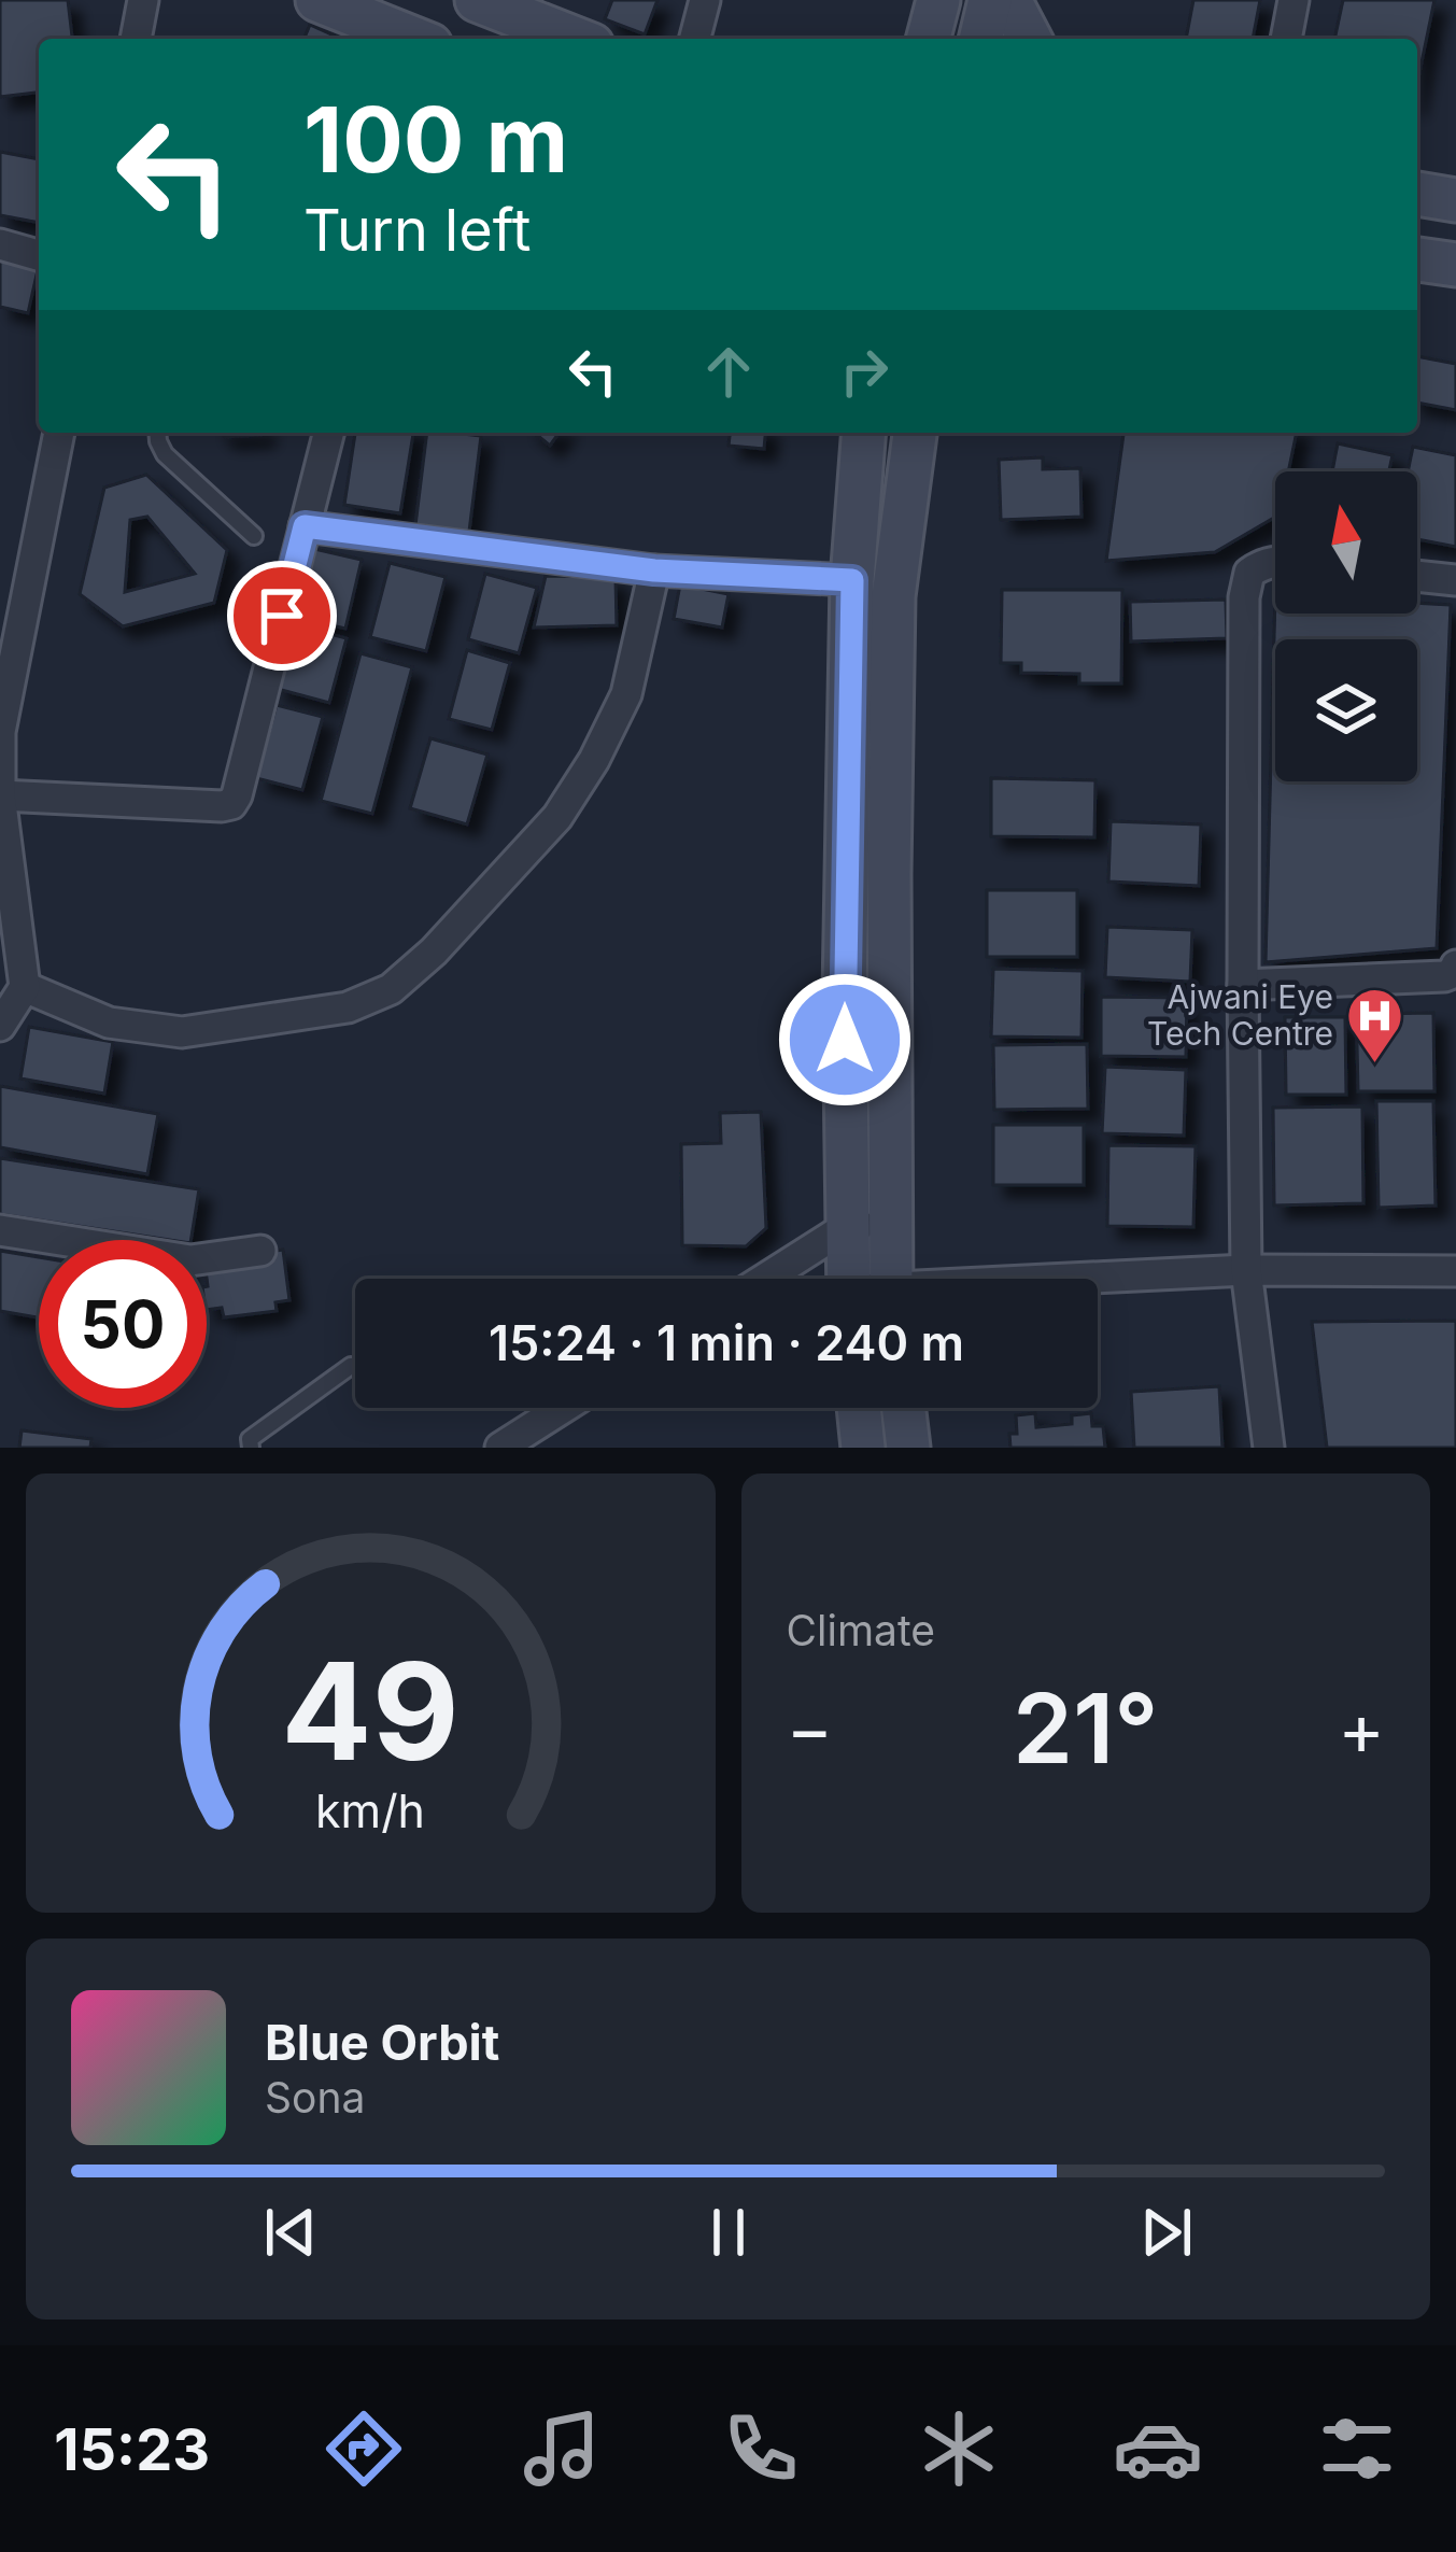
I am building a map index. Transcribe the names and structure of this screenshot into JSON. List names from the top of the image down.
{
  "places": {
    "hospital": ["Ajwani Eye Tech Centre"]
  },
  "north": "top",
  "page": {
    "turn": ["100 m", "Turn left"],
    "limit": "50",
    "trip": "15:24 · 1 min · 240 m",
    "tile": "Climate",
    "heat": ["−", "21°", "+"],
    "song": ["Blue Orbit", "Sona"],
    "tabs": "15:23",
    "gauge": ["49", "km/h"]
  }
}
